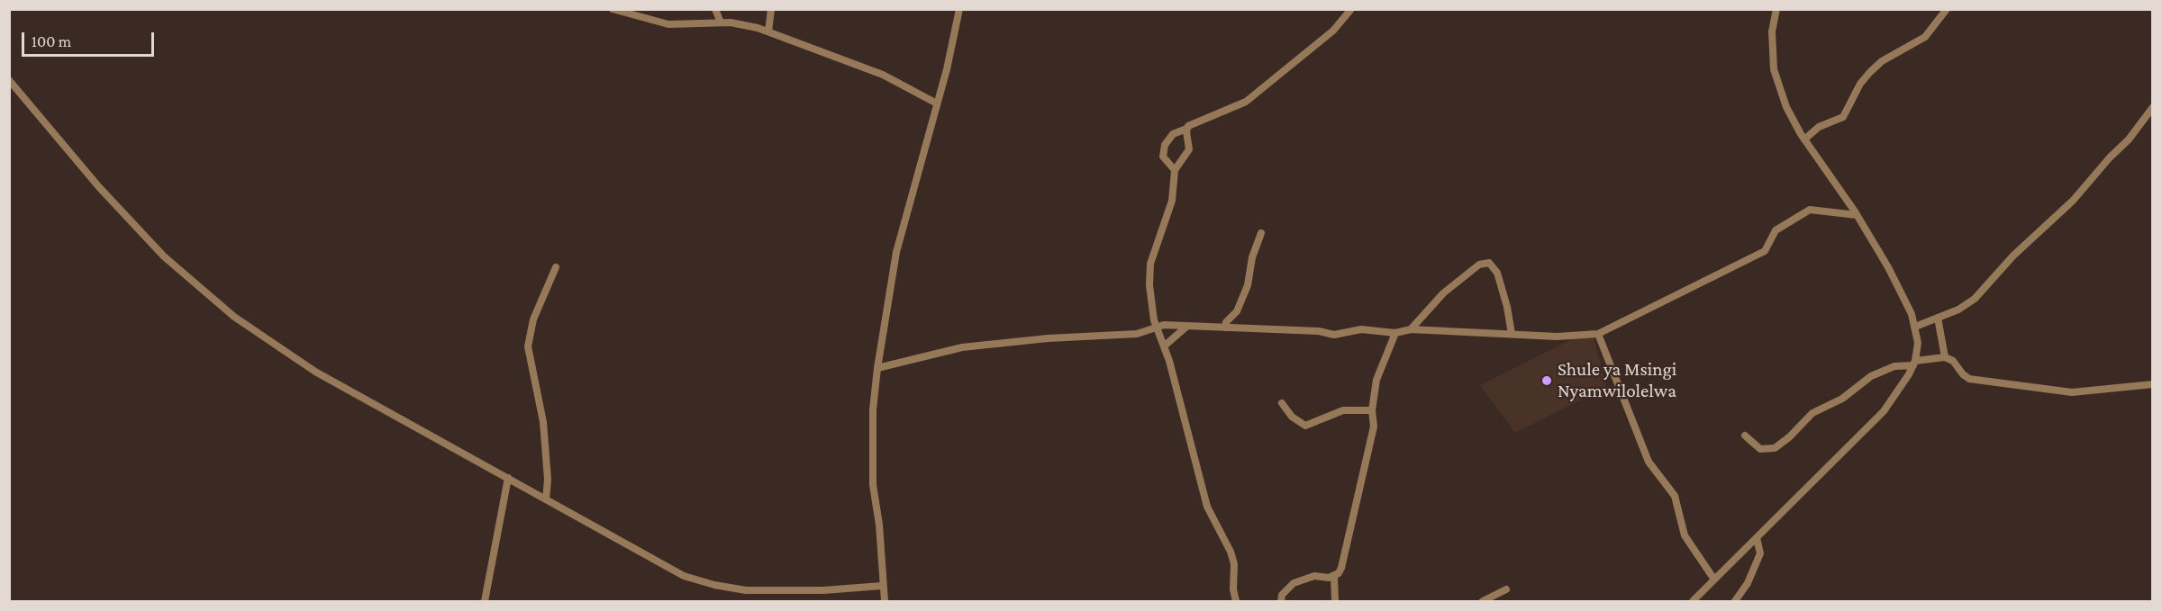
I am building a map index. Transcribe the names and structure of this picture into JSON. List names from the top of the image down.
{
  "places": ["Shule ya Msingi Nyamwilolelwa"],
  "scale_bar": "100 m"
}
